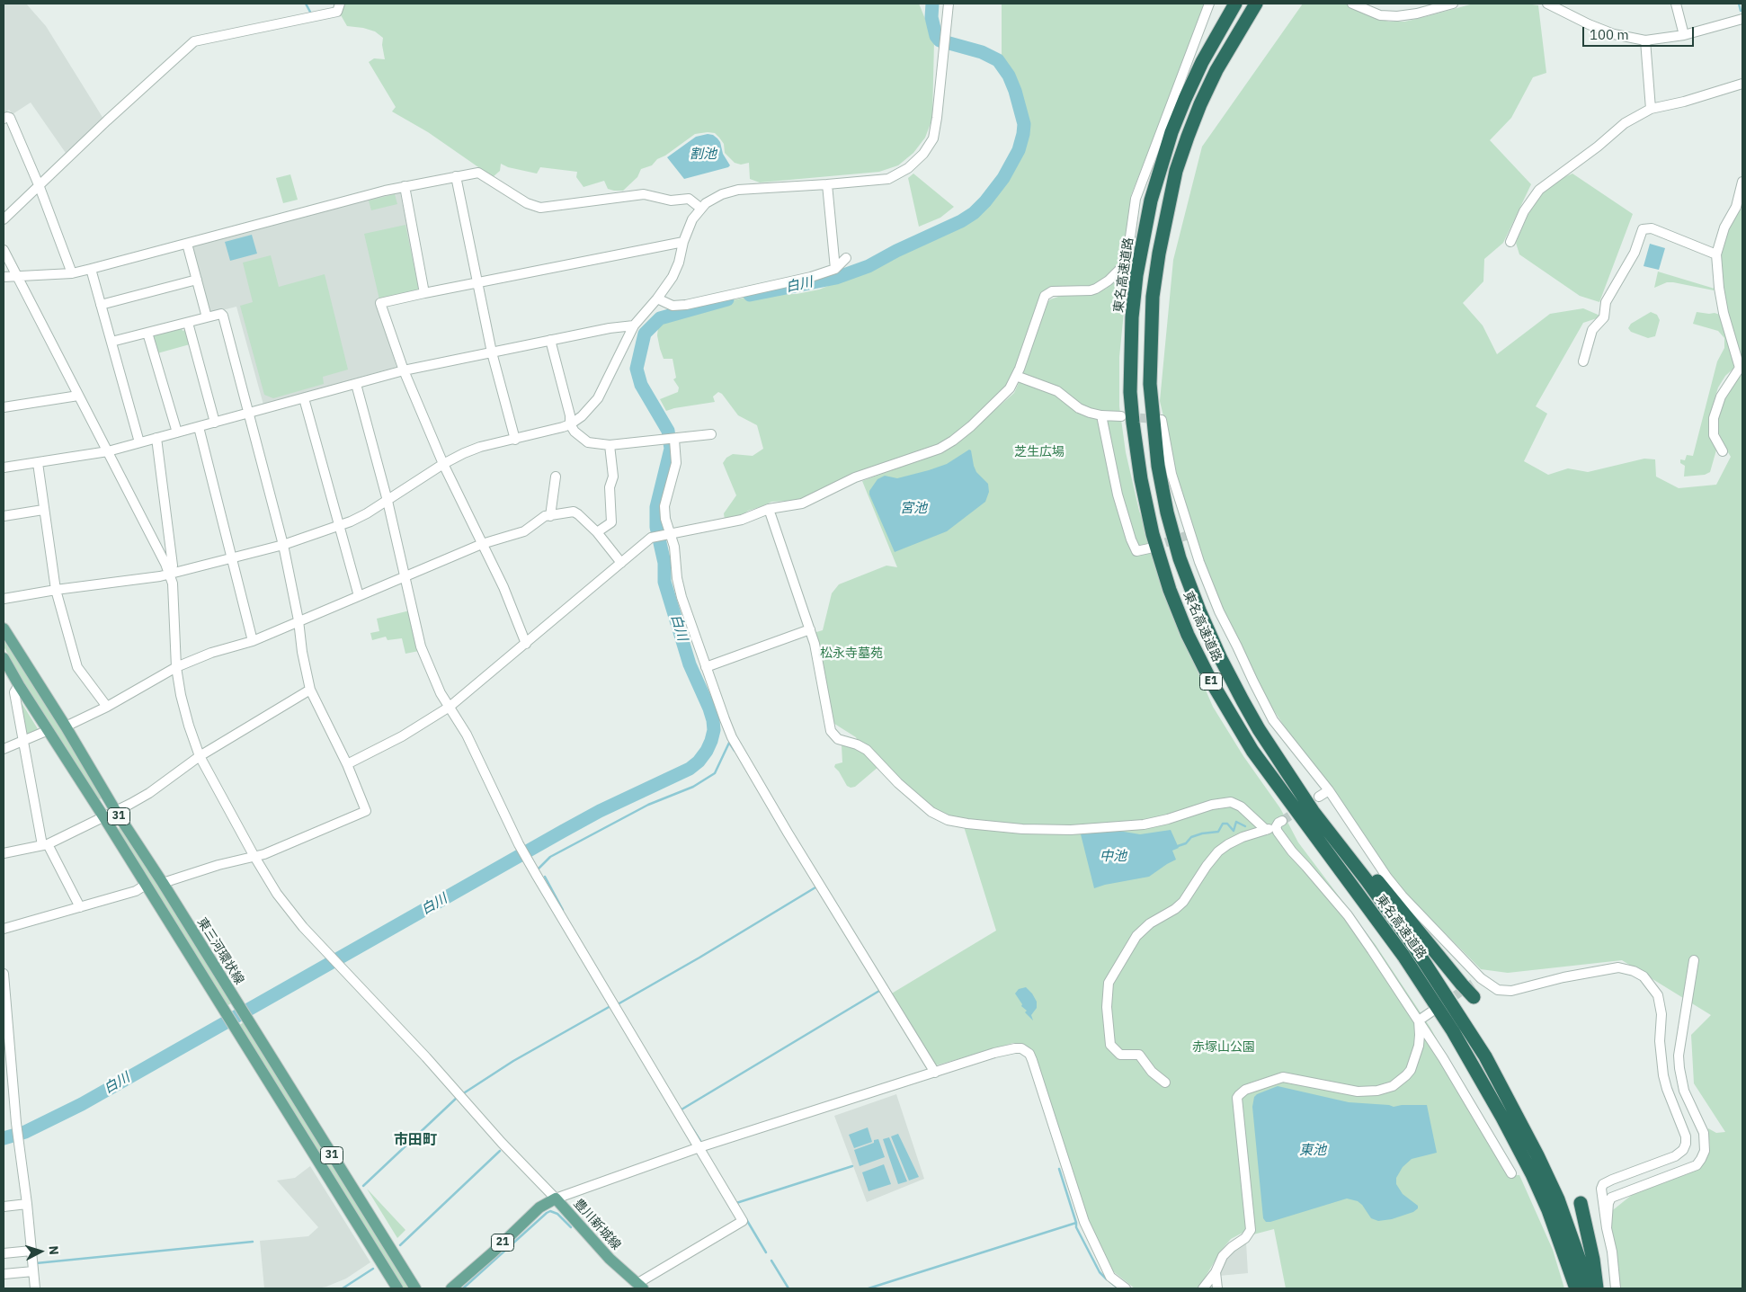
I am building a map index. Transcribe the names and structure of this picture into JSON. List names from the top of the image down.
{
  "streets": {
    "highway": ["東名高速道路", "E1"],
    "main road": [
      "31",
      "東三河環状線",
      "豊川新城線",
      "21"
    ]
  },
  "districts": ["市田町"],
  "water": [
    "割池",
    "白川",
    "宮池",
    "中池",
    "東池"
  ],
  "parks": ["芝生広場", "松永寺墓苑", "赤塚山公園"],
  "scale_bar": "100 m",
  "north": "right"
}
